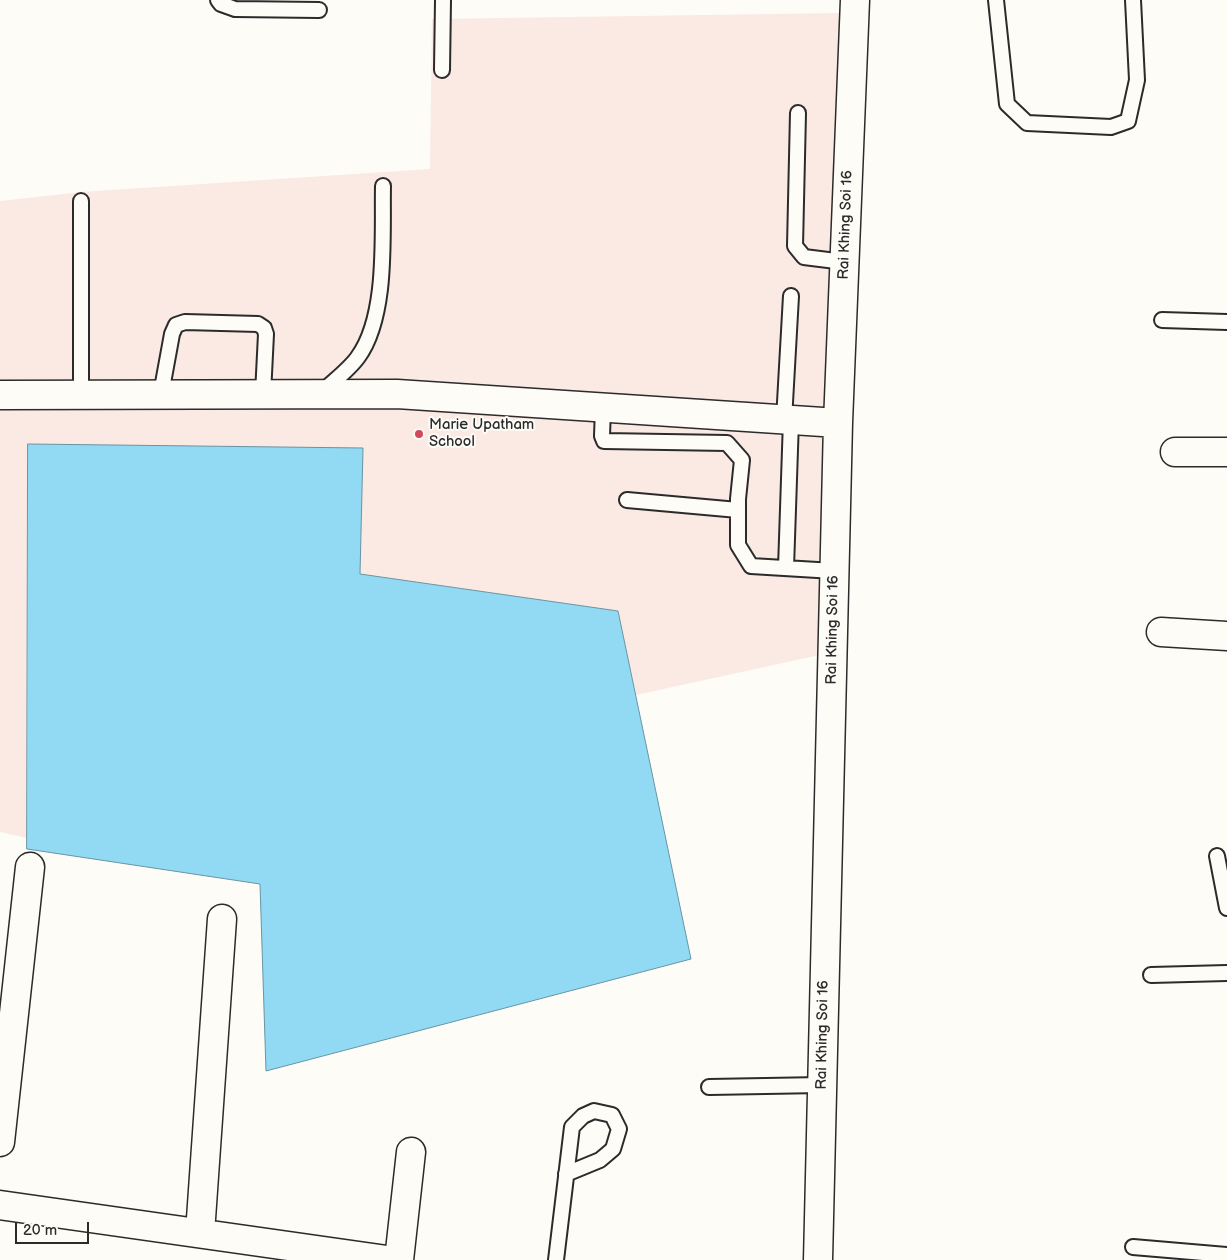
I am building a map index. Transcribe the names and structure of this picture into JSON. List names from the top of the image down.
{
  "streets": {
    "street": ["Rai Khing Soi 16"]
  },
  "places": ["Marie Upatham School"],
  "scale_bar": "20 m"
}
